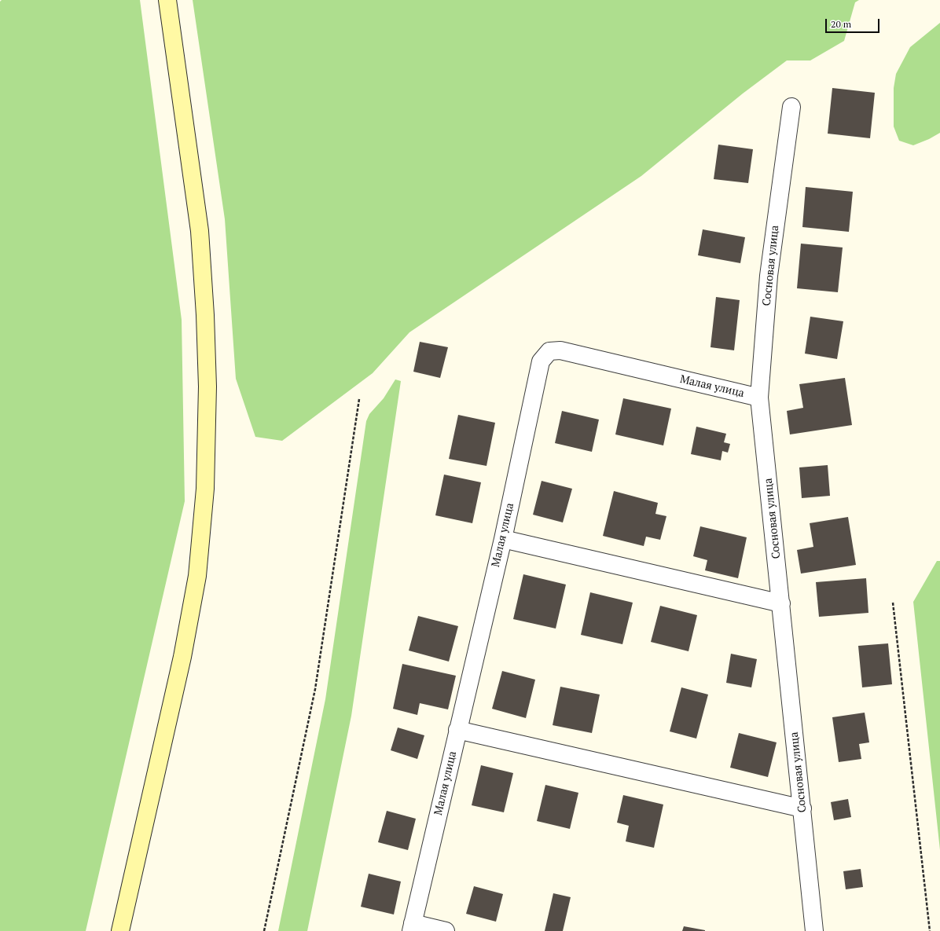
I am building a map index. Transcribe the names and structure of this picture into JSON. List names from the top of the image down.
{
  "streets": {
    "street": ["Сосновая улица", "Малая улица"]
  },
  "crossings": [
    ["Сосновая улица", "Малая улица"]
  ],
  "scale_bar": "20 m"
}
